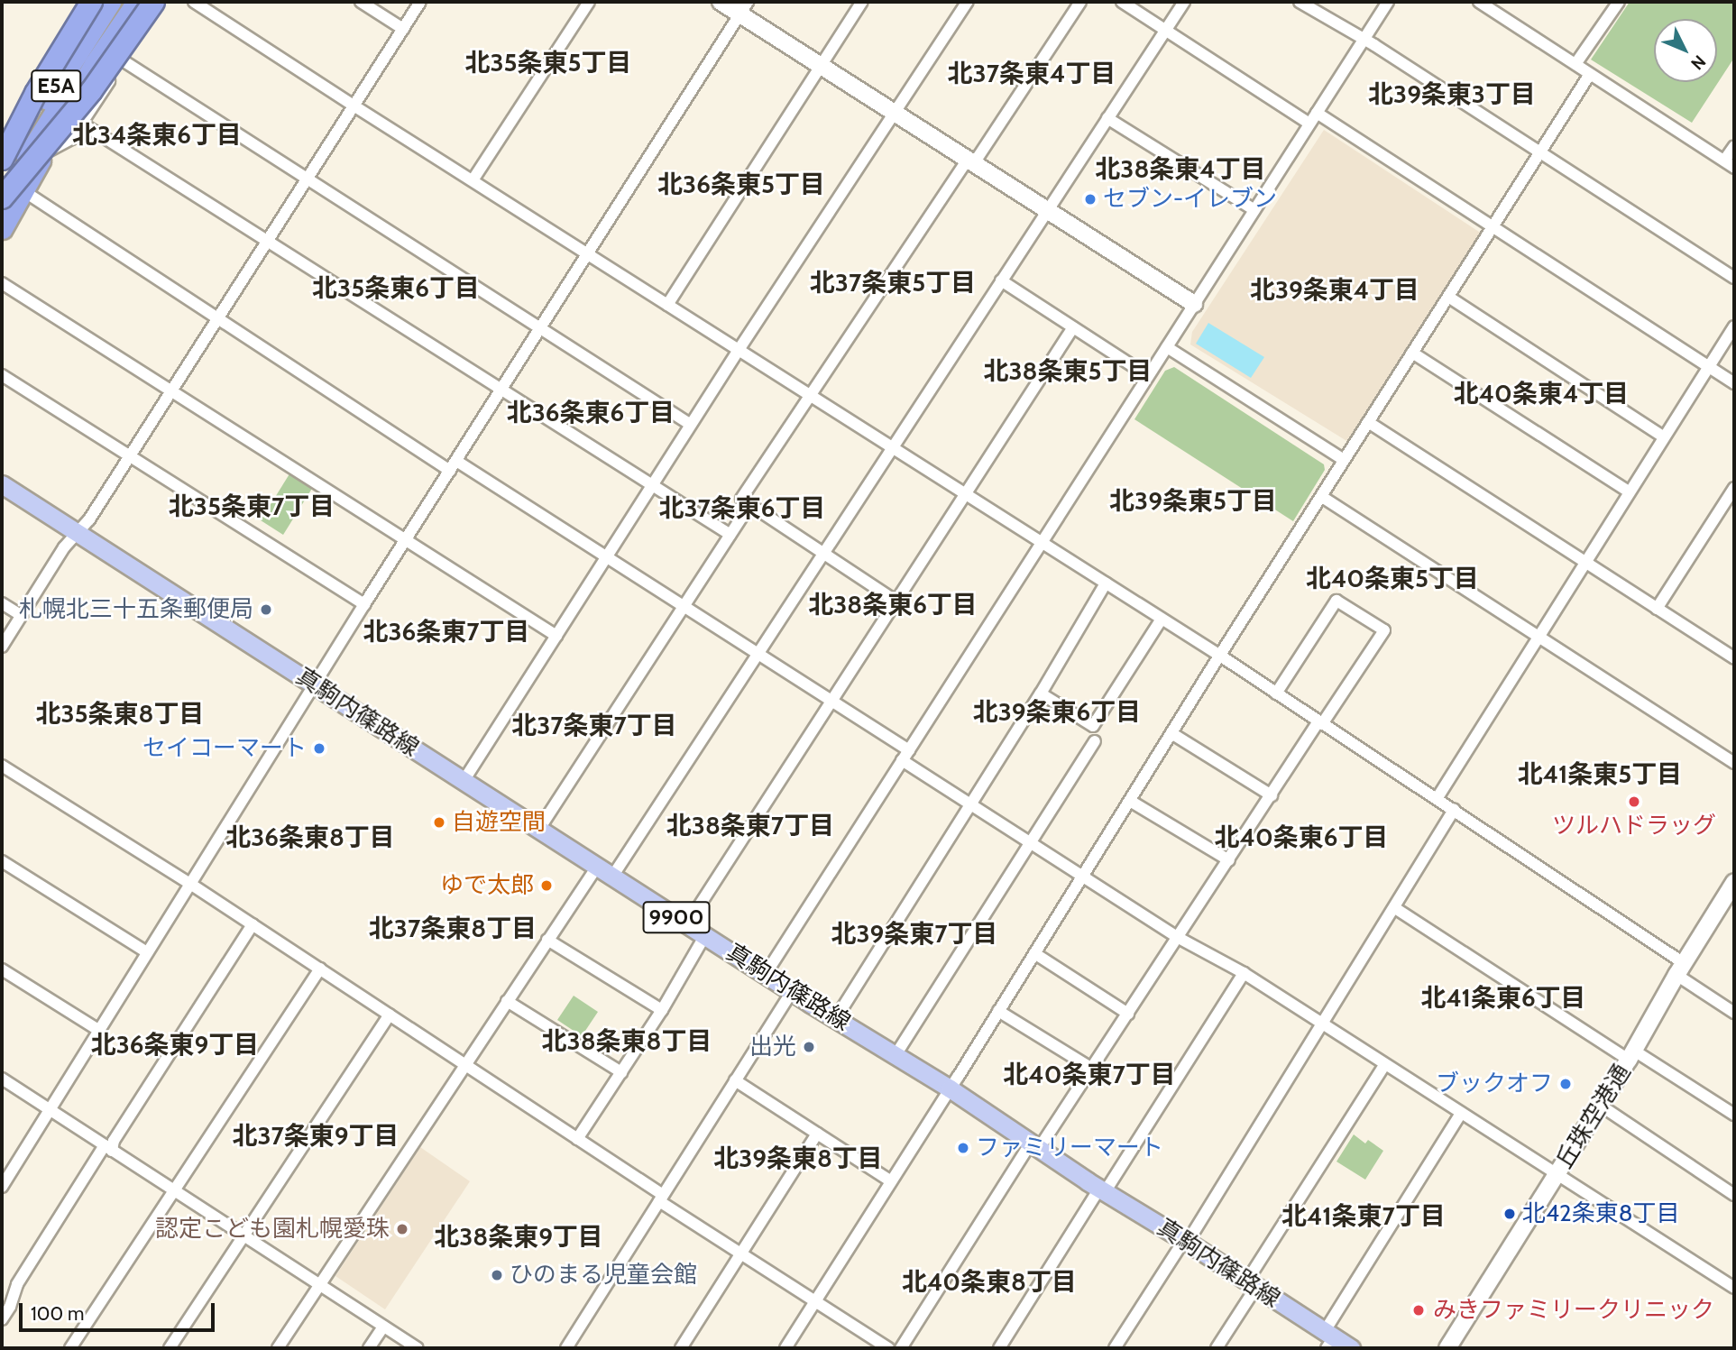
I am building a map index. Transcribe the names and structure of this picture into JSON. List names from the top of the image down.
{
  "streets": {
    "highway": ["E5A"],
    "main road": ["真駒内篠路線", "9900"],
    "street": ["丘珠空港通"]
  },
  "districts": [
    "北35条東5丁目",
    "北37条東4丁目",
    "北39条東3丁目",
    "北34条東6丁目",
    "北38条東4丁目",
    "北36条東5丁目",
    "北37条東5丁目",
    "北35条東6丁目",
    "北39条東4丁目",
    "北38条東5丁目",
    "北40条東4丁目",
    "北36条東6丁目",
    "北39条東5丁目",
    "北35条東7丁目",
    "北37条東6丁目",
    "北40条東5丁目",
    "北38条東6丁目",
    "北36条東7丁目",
    "北39条東6丁目",
    "北35条東8丁目",
    "北37条東7丁目",
    "北41条東5丁目",
    "北38条東7丁目",
    "北36条東8丁目",
    "北40条東6丁目",
    "北37条東8丁目",
    "北39条東7丁目",
    "北41条東6丁目",
    "北38条東8丁目",
    "北36条東9丁目",
    "北40条東7丁目",
    "北37条東9丁目",
    "北39条東8丁目",
    "北41条東7丁目",
    "北38条東9丁目",
    "北40条東8丁目"
  ],
  "places": [
    "セブン-イレブン",
    "札幌北三十五条郵便局",
    "セイコーマート",
    "ツルハドラッグ",
    "自遊空間",
    "ゆで太郎",
    "出光",
    "ブックオフ",
    "ファミリーマート",
    "北42条東8丁目",
    "認定こども園札幌愛珠",
    "ひのまる児童会館",
    "みきファミリークリニック"
  ],
  "scale_bar": "100 m",
  "north": "bottom right"
}
